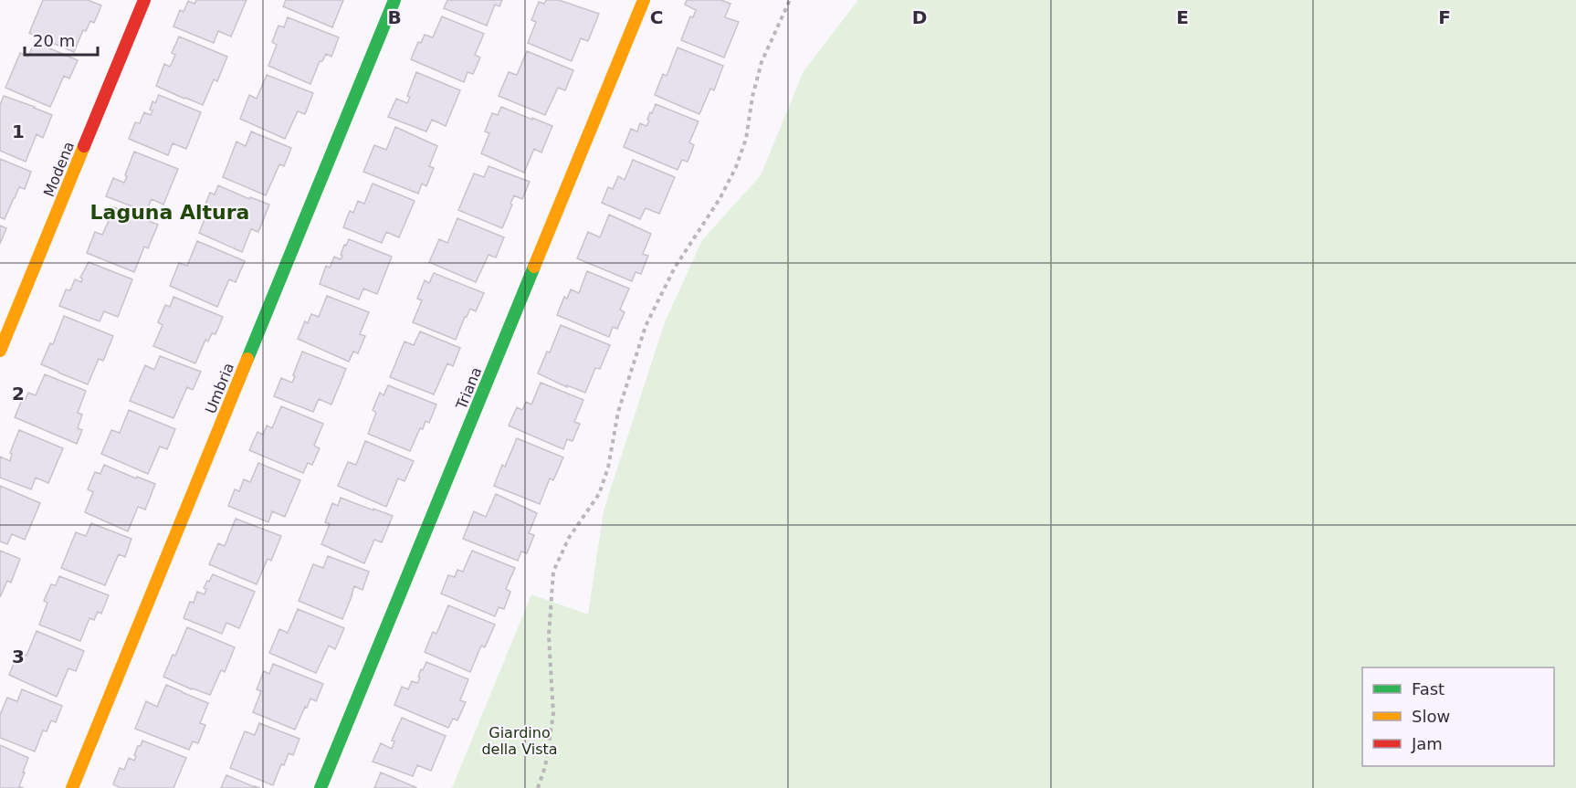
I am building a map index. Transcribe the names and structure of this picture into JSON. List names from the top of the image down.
{
  "streets": {
    "street": ["Modena", "Umbria", "Triana"]
  },
  "districts": ["Laguna Altura"],
  "parks": ["Giardino della Vista"],
  "legend": ["Fast", "Slow", "Jam"],
  "scale_bar": "20 m",
  "grid": {
    "columns": [
      "B",
      "C",
      "D",
      "E",
      "F"
    ],
    "rows": ["1", "2", "3"]
  }
}
